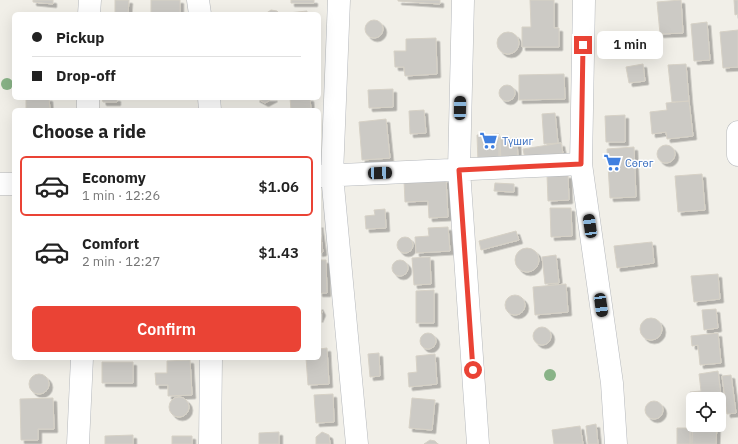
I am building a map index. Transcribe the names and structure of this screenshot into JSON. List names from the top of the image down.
{
  "places": {
    "supermarket": ["Түшиг", "Сөгөг"]
  },
  "page": {
    "banner": ["Pickup", "Drop-off"],
    "bubble": "1 min",
    "heading": "Choose a ride",
    "list": [
      {
        "name": "Economy",
        "note": "1 min · 12:26",
        "value": "$1.06"
      },
      {
        "name": "Comfort",
        "note": "2 min · 12:27",
        "value": "$1.43"
      }
    ],
    "buttons": "Confirm"
  }
}
